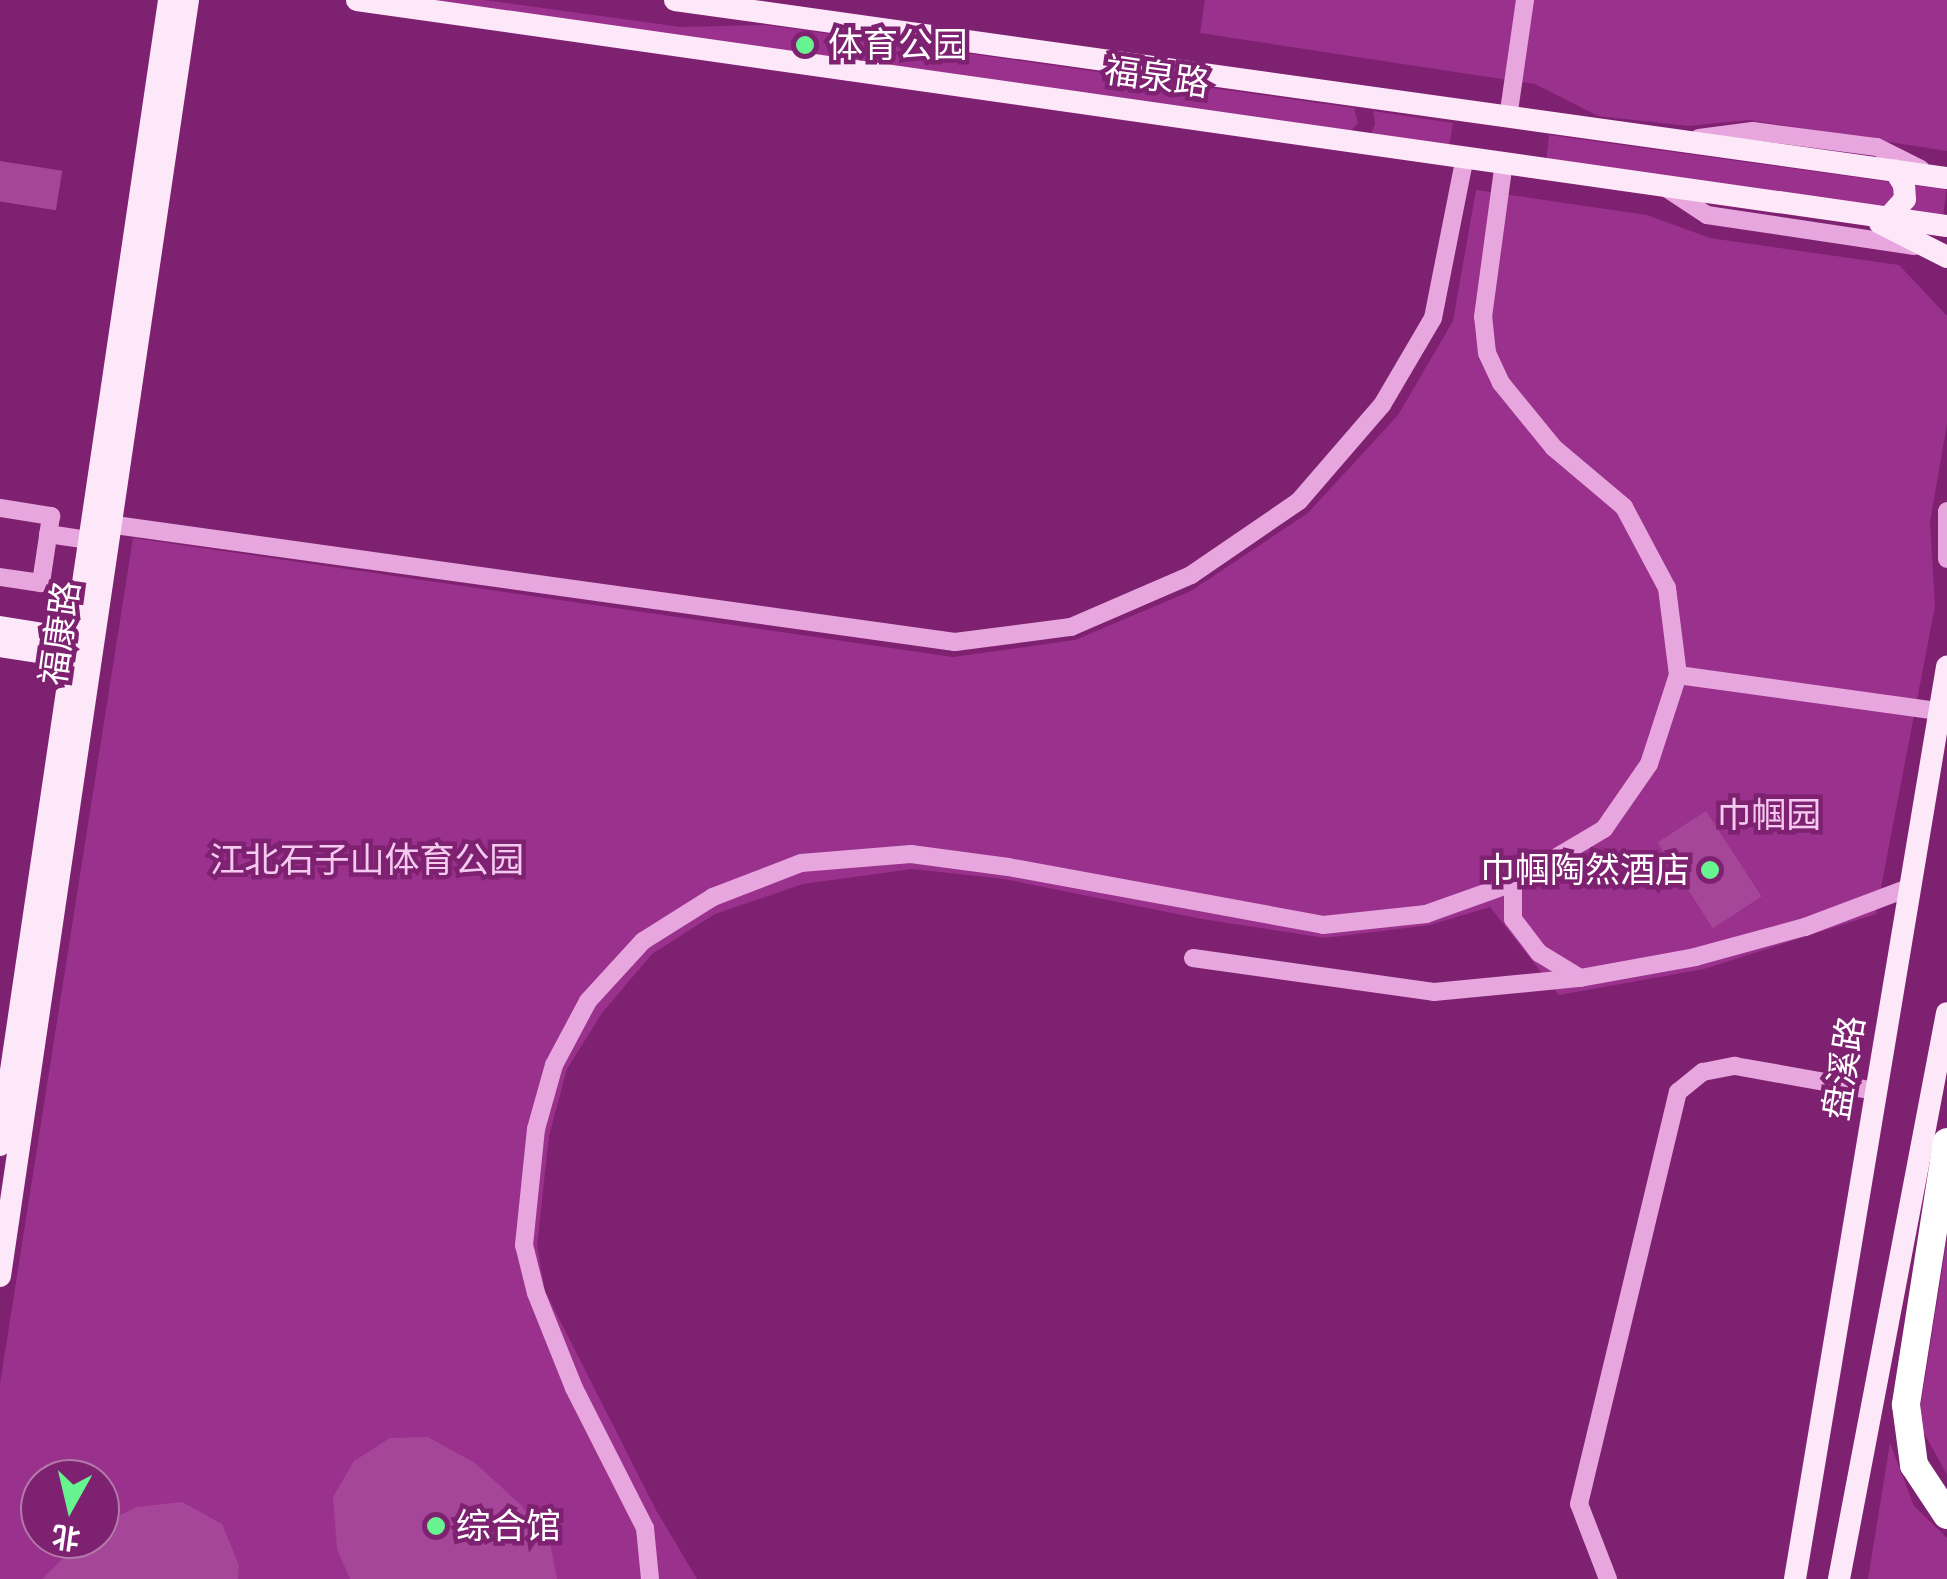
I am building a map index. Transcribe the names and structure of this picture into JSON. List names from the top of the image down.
{
  "streets": {
    "main road": ["福泉路", "福康路", "盘溪路"]
  },
  "parks": ["巾帼园", "江北石子山体育公园"],
  "places": ["体育公园", "巾帼陶然酒店", "综合馆"],
  "north": "bottom"
}
